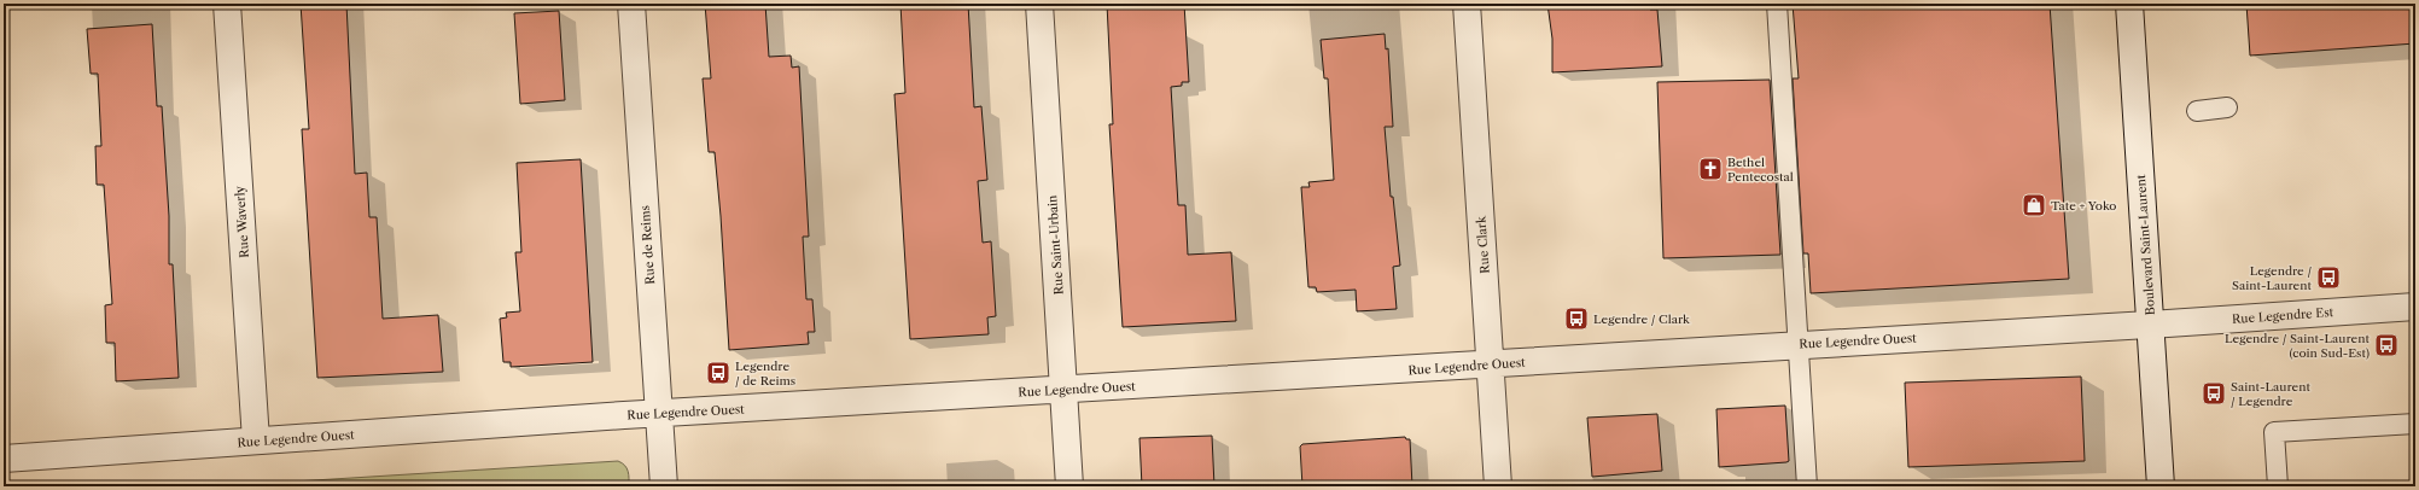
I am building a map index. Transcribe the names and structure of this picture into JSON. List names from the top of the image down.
{
  "streets": {
    "street": [
      "Rue Waverly",
      "Rue de Reims",
      "Rue Saint-Urbain",
      "Rue Clark",
      "Boulevard Saint-Laurent",
      "Rue Legendre Est",
      "Rue Legendre Ouest"
    ]
  },
  "crossings": [
    ["Rue Waverly", "Rue Legendre Ouest"],
    ["Rue de Reims", "Rue Legendre Ouest"],
    ["Rue Saint-Urbain", "Rue Legendre Ouest"],
    ["Rue Clark", "Rue Legendre Ouest"],
    ["Boulevard Saint-Laurent", "Rue Legendre Est"],
    ["Boulevard Saint-Laurent", "Rue Legendre Ouest"],
    ["Rue Legendre Est", "Rue Legendre Ouest"]
  ],
  "places": {
    "church": ["Bethel Pentecostal"],
    "shop": ["Tate + Yoko"],
    "bus stop": [
      "Legendre / Saint-Laurent",
      "Legendre / Clark",
      "Legendre / Saint-Laurent (coin Sud-Est)",
      "Legendre / de Reims",
      "Saint-Laurent / Legendre"
    ]
  }
}
